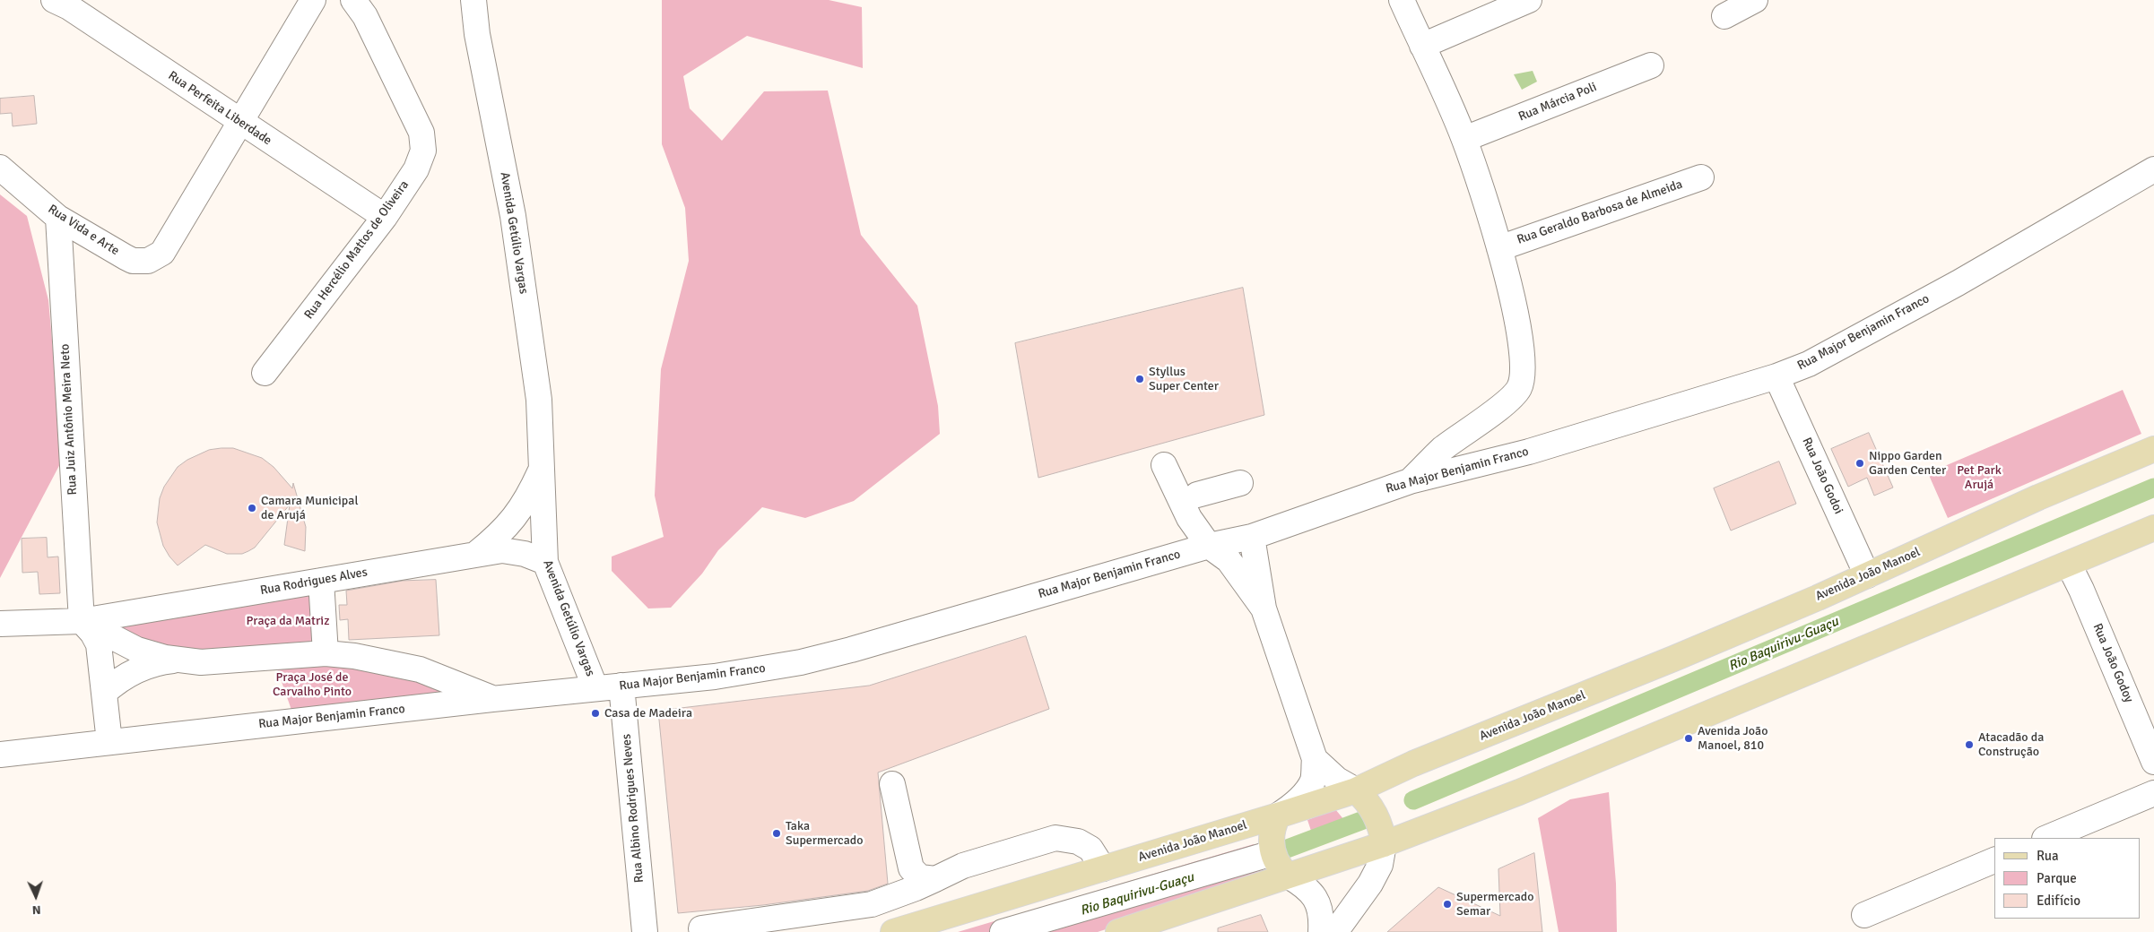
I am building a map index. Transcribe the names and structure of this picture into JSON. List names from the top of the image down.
{
  "streets": {
    "main road": ["Avenida João Manoel"],
    "street": [
      "Rua Márcia Poli",
      "Rua Perfeita Liberdade",
      "Rua Geraldo Barbosa de Almeida",
      "Rua Vida e Arte",
      "Avenida Getúlio Vargas",
      "Rua Hercélio Mattos de Oliveira",
      "Rua Major Benjamin Franco",
      "Rua Juiz Antônio Meira Neto",
      "Rua João Godoi",
      "Rua Rodrigues Alves",
      "Rua João Godoy",
      "Rua Albino Rodrigues Neves"
    ]
  },
  "crossings": [
    ["Rua Perfeita Liberdade", "Rua Vida e Arte"],
    ["Rua Perfeita Liberdade", "Rua Hercélio Mattos de Oliveira"],
    ["Rua Vida e Arte", "Rua Juiz Antônio Meira Neto"],
    ["Avenida Getúlio Vargas", "Rua Major Benjamin Franco"],
    ["Avenida Getúlio Vargas", "Rua Rodrigues Alves"],
    ["Rua Major Benjamin Franco", "Rua João Godoi"],
    ["Rua Major Benjamin Franco", "Rua Albino Rodrigues Neves"],
    ["Rua Juiz Antônio Meira Neto", "Rua Rodrigues Alves"],
    ["Rua João Godoi", "Avenida João Manoel"]
  ],
  "water": ["Rio Baquirivu-Guaçu"],
  "parks": ["Pet Park Arujá", "Praça da Matriz", "Praça José de Carvalho Pinto"],
  "places": [
    "Styllus Super Center",
    "Nippo Garden Garden Center",
    "Camara Municipal de Arujá",
    "Casa de Madeira",
    "Avenida João Manoel, 810",
    "Atacadão da Construção",
    "Taka Supermercado",
    "Supermercado Semar"
  ],
  "legend": ["Rua", "Parque", "Edifício"],
  "north": "bottom"
}
